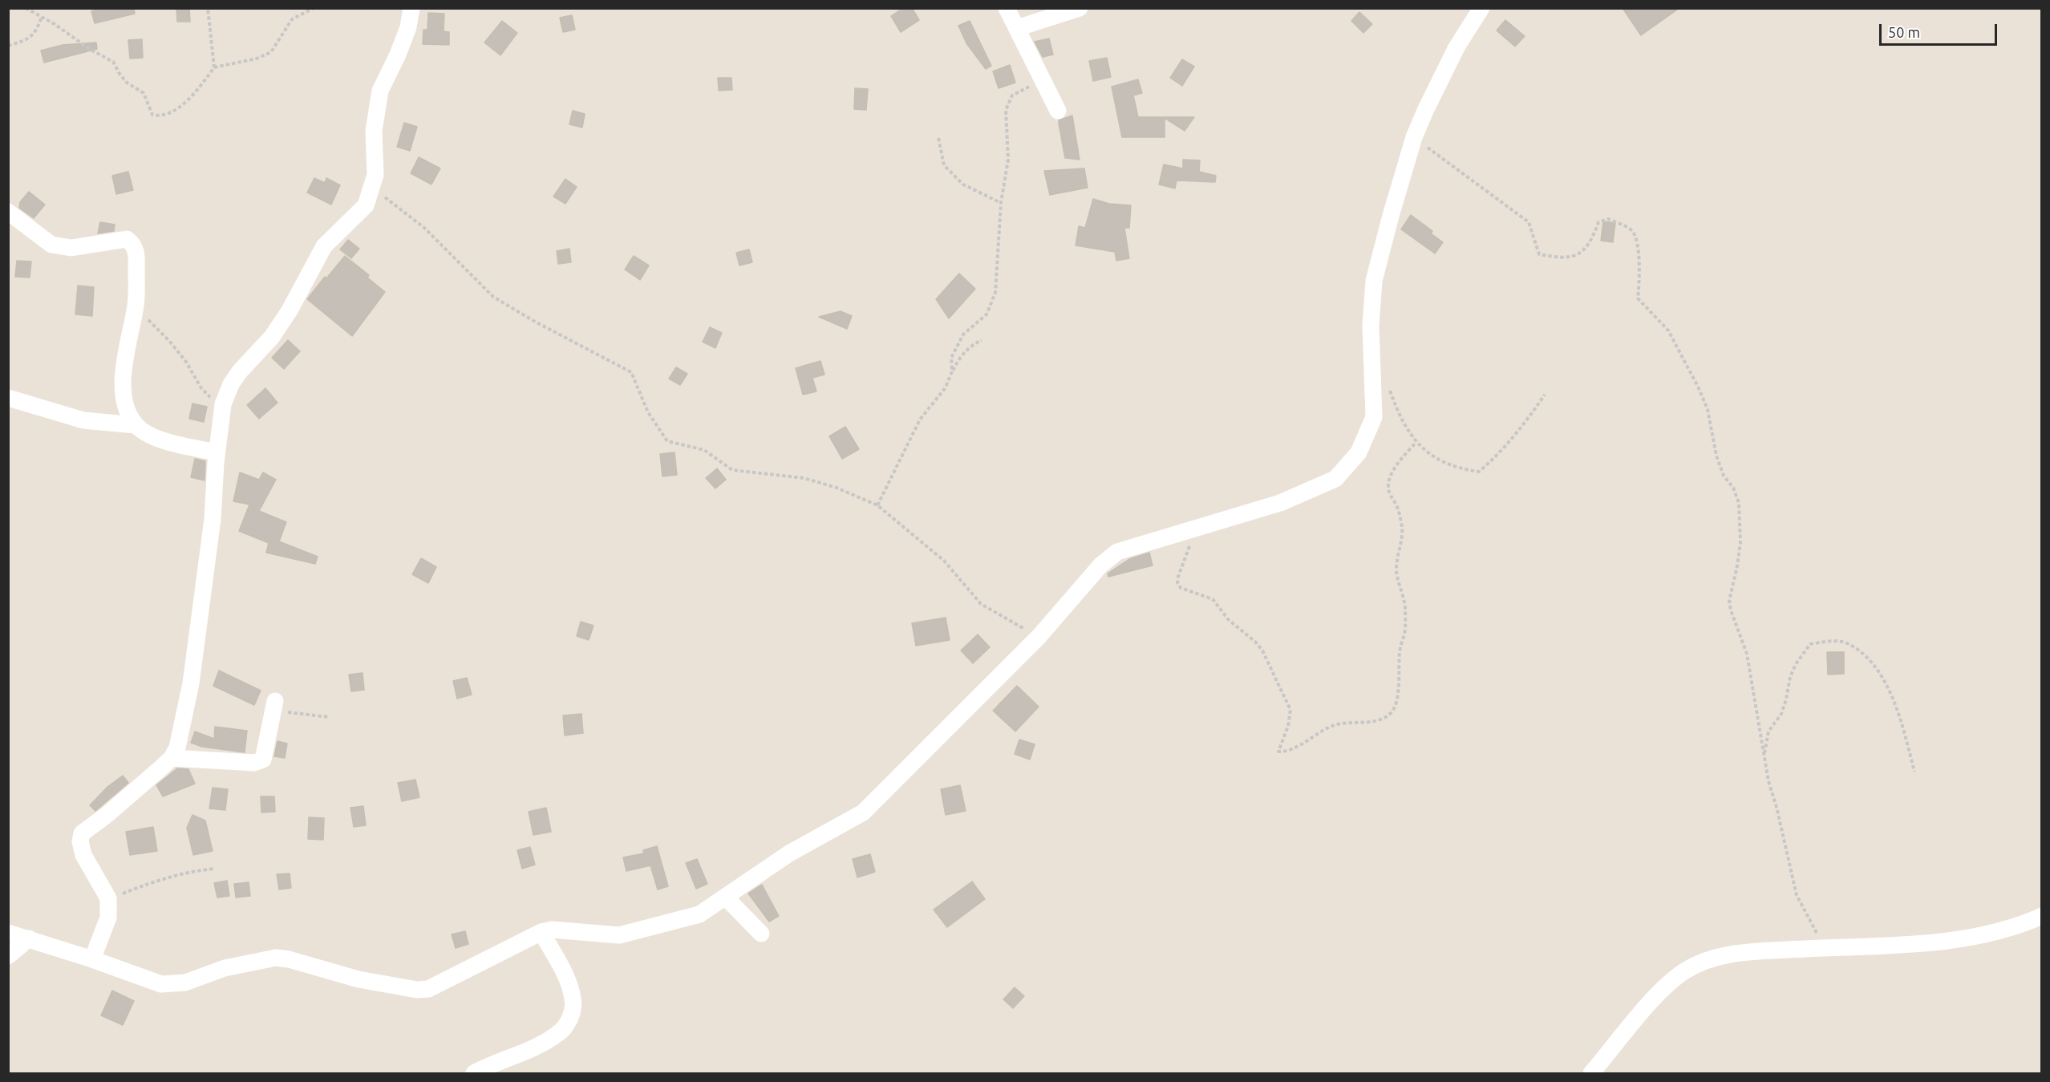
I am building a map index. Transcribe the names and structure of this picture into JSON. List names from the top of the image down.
{
  "scale_bar": "50 m"
}
